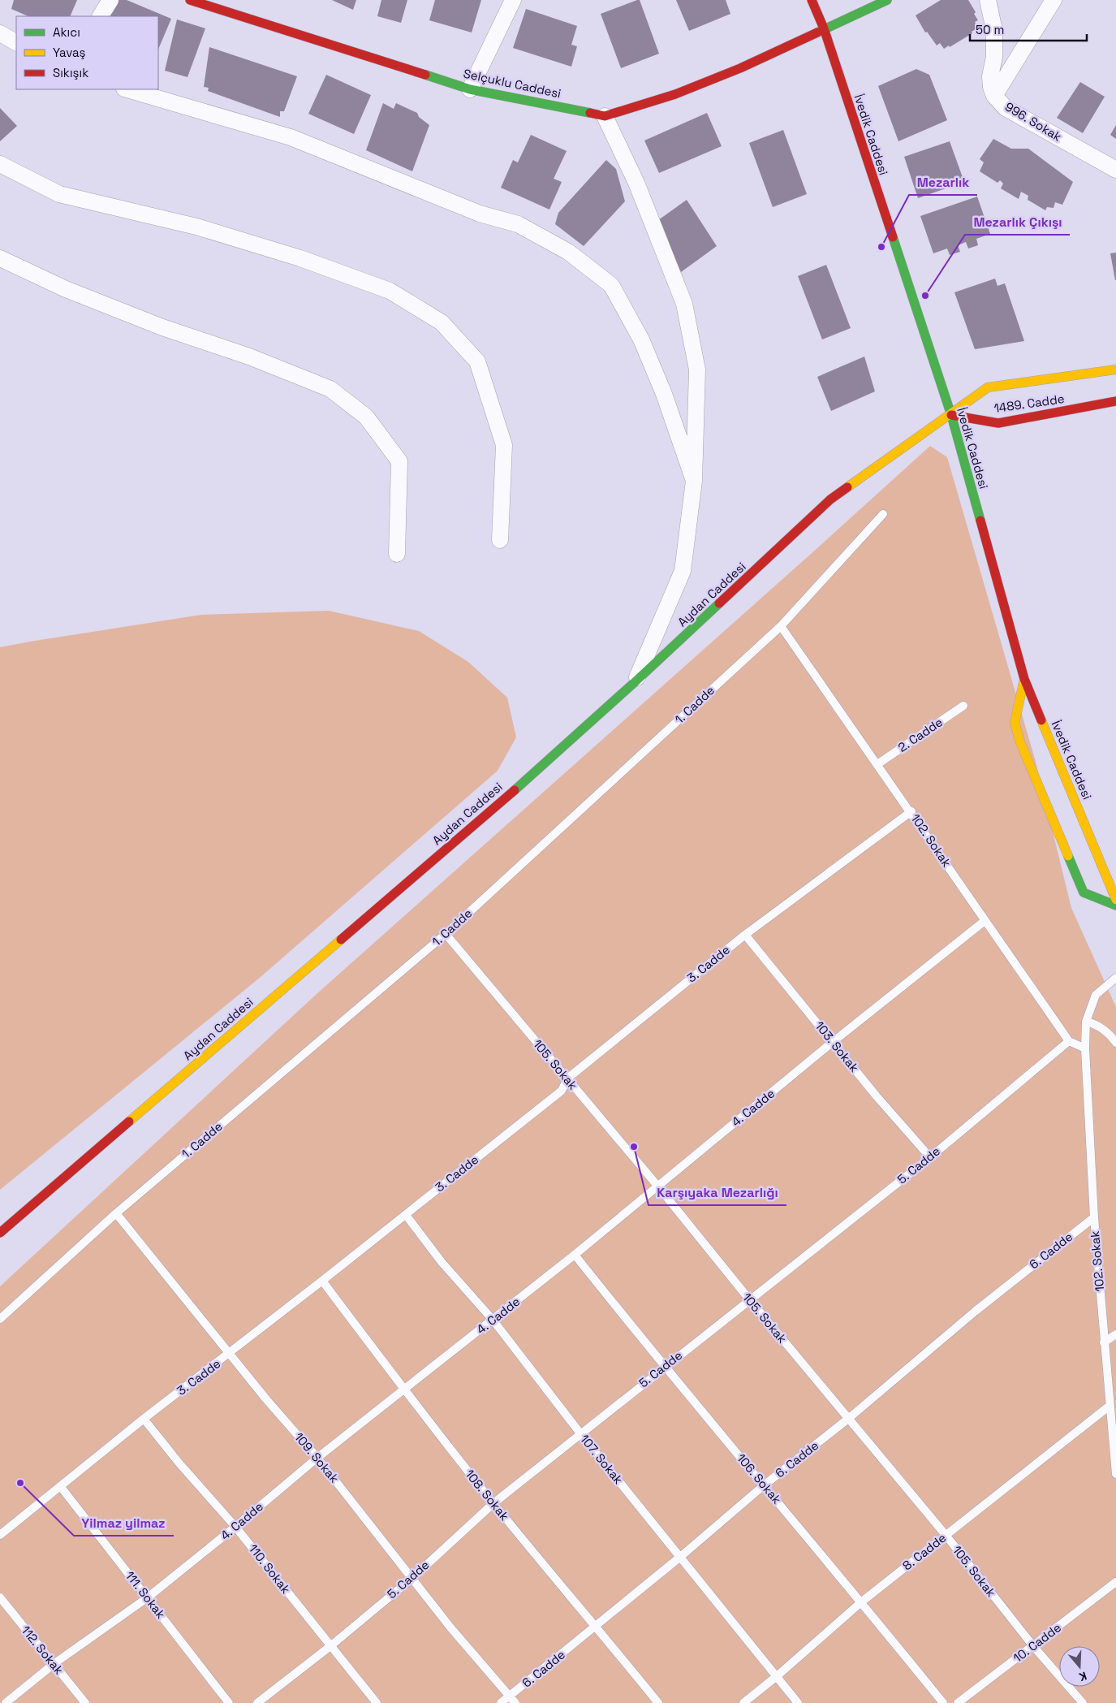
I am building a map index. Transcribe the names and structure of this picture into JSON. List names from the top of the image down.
{
  "streets": {
    "street": [
      "Selçuklu Caddesi",
      "996. Sokak",
      "İvedik Caddesi",
      "1489. Cadde",
      "Aydan Caddesi"
    ],
    "lane": [
      "1. Cadde",
      "2. Cadde",
      "102. Sokak",
      "3. Cadde",
      "103. Sokak",
      "105. Sokak",
      "4. Cadde",
      "5. Cadde",
      "6. Cadde",
      "109. Sokak",
      "107. Sokak",
      "106. Sokak",
      "108. Sokak",
      "8. Cadde",
      "110. Sokak",
      "111. Sokak",
      "10. Cadde",
      "112. Sokak"
    ]
  },
  "crossings": [
    ["Selçuklu Caddesi", "İvedik Caddesi"],
    ["İvedik Caddesi", "1489. Cadde"],
    ["İvedik Caddesi", "Aydan Caddesi"],
    ["1489. Cadde", "Aydan Caddesi"],
    ["1. Cadde", "102. Sokak"],
    ["1. Cadde", "105. Sokak"],
    ["1. Cadde", "109. Sokak"],
    ["2. Cadde", "102. Sokak"],
    ["102. Sokak", "3. Cadde"],
    ["102. Sokak", "4. Cadde"],
    ["102. Sokak", "5. Cadde"],
    ["102. Sokak", "6. Cadde"],
    ["102. Sokak", "8. Cadde"],
    ["3. Cadde", "103. Sokak"],
    ["3. Cadde", "105. Sokak"],
    ["3. Cadde", "109. Sokak"],
    ["3. Cadde", "107. Sokak"],
    ["3. Cadde", "108. Sokak"],
    ["3. Cadde", "110. Sokak"],
    ["3. Cadde", "111. Sokak"],
    ["103. Sokak", "4. Cadde"],
    ["103. Sokak", "5. Cadde"],
    ["105. Sokak", "4. Cadde"],
    ["105. Sokak", "5. Cadde"],
    ["105. Sokak", "6. Cadde"],
    ["105. Sokak", "8. Cadde"],
    ["105. Sokak", "10. Cadde"],
    ["4. Cadde", "109. Sokak"],
    ["4. Cadde", "107. Sokak"],
    ["4. Cadde", "106. Sokak"],
    ["4. Cadde", "108. Sokak"],
    ["4. Cadde", "110. Sokak"],
    ["4. Cadde", "111. Sokak"],
    ["4. Cadde", "112. Sokak"],
    ["5. Cadde", "109. Sokak"],
    ["5. Cadde", "107. Sokak"],
    ["5. Cadde", "106. Sokak"],
    ["5. Cadde", "108. Sokak"],
    ["5. Cadde", "110. Sokak"],
    ["6. Cadde", "109. Sokak"],
    ["6. Cadde", "107. Sokak"],
    ["6. Cadde", "106. Sokak"],
    ["6. Cadde", "108. Sokak"],
    ["107. Sokak", "8. Cadde"],
    ["106. Sokak", "8. Cadde"]
  ],
  "places": [
    "Mezarlık",
    "Mezarlık Çıkışı",
    "Karşıyaka Mezarlığı",
    "Yilmaz yilmaz"
  ],
  "legend": ["Akıcı", "Yavaş", "Sıkışık"],
  "scale_bar": "50 m",
  "north": "bottom"
}
